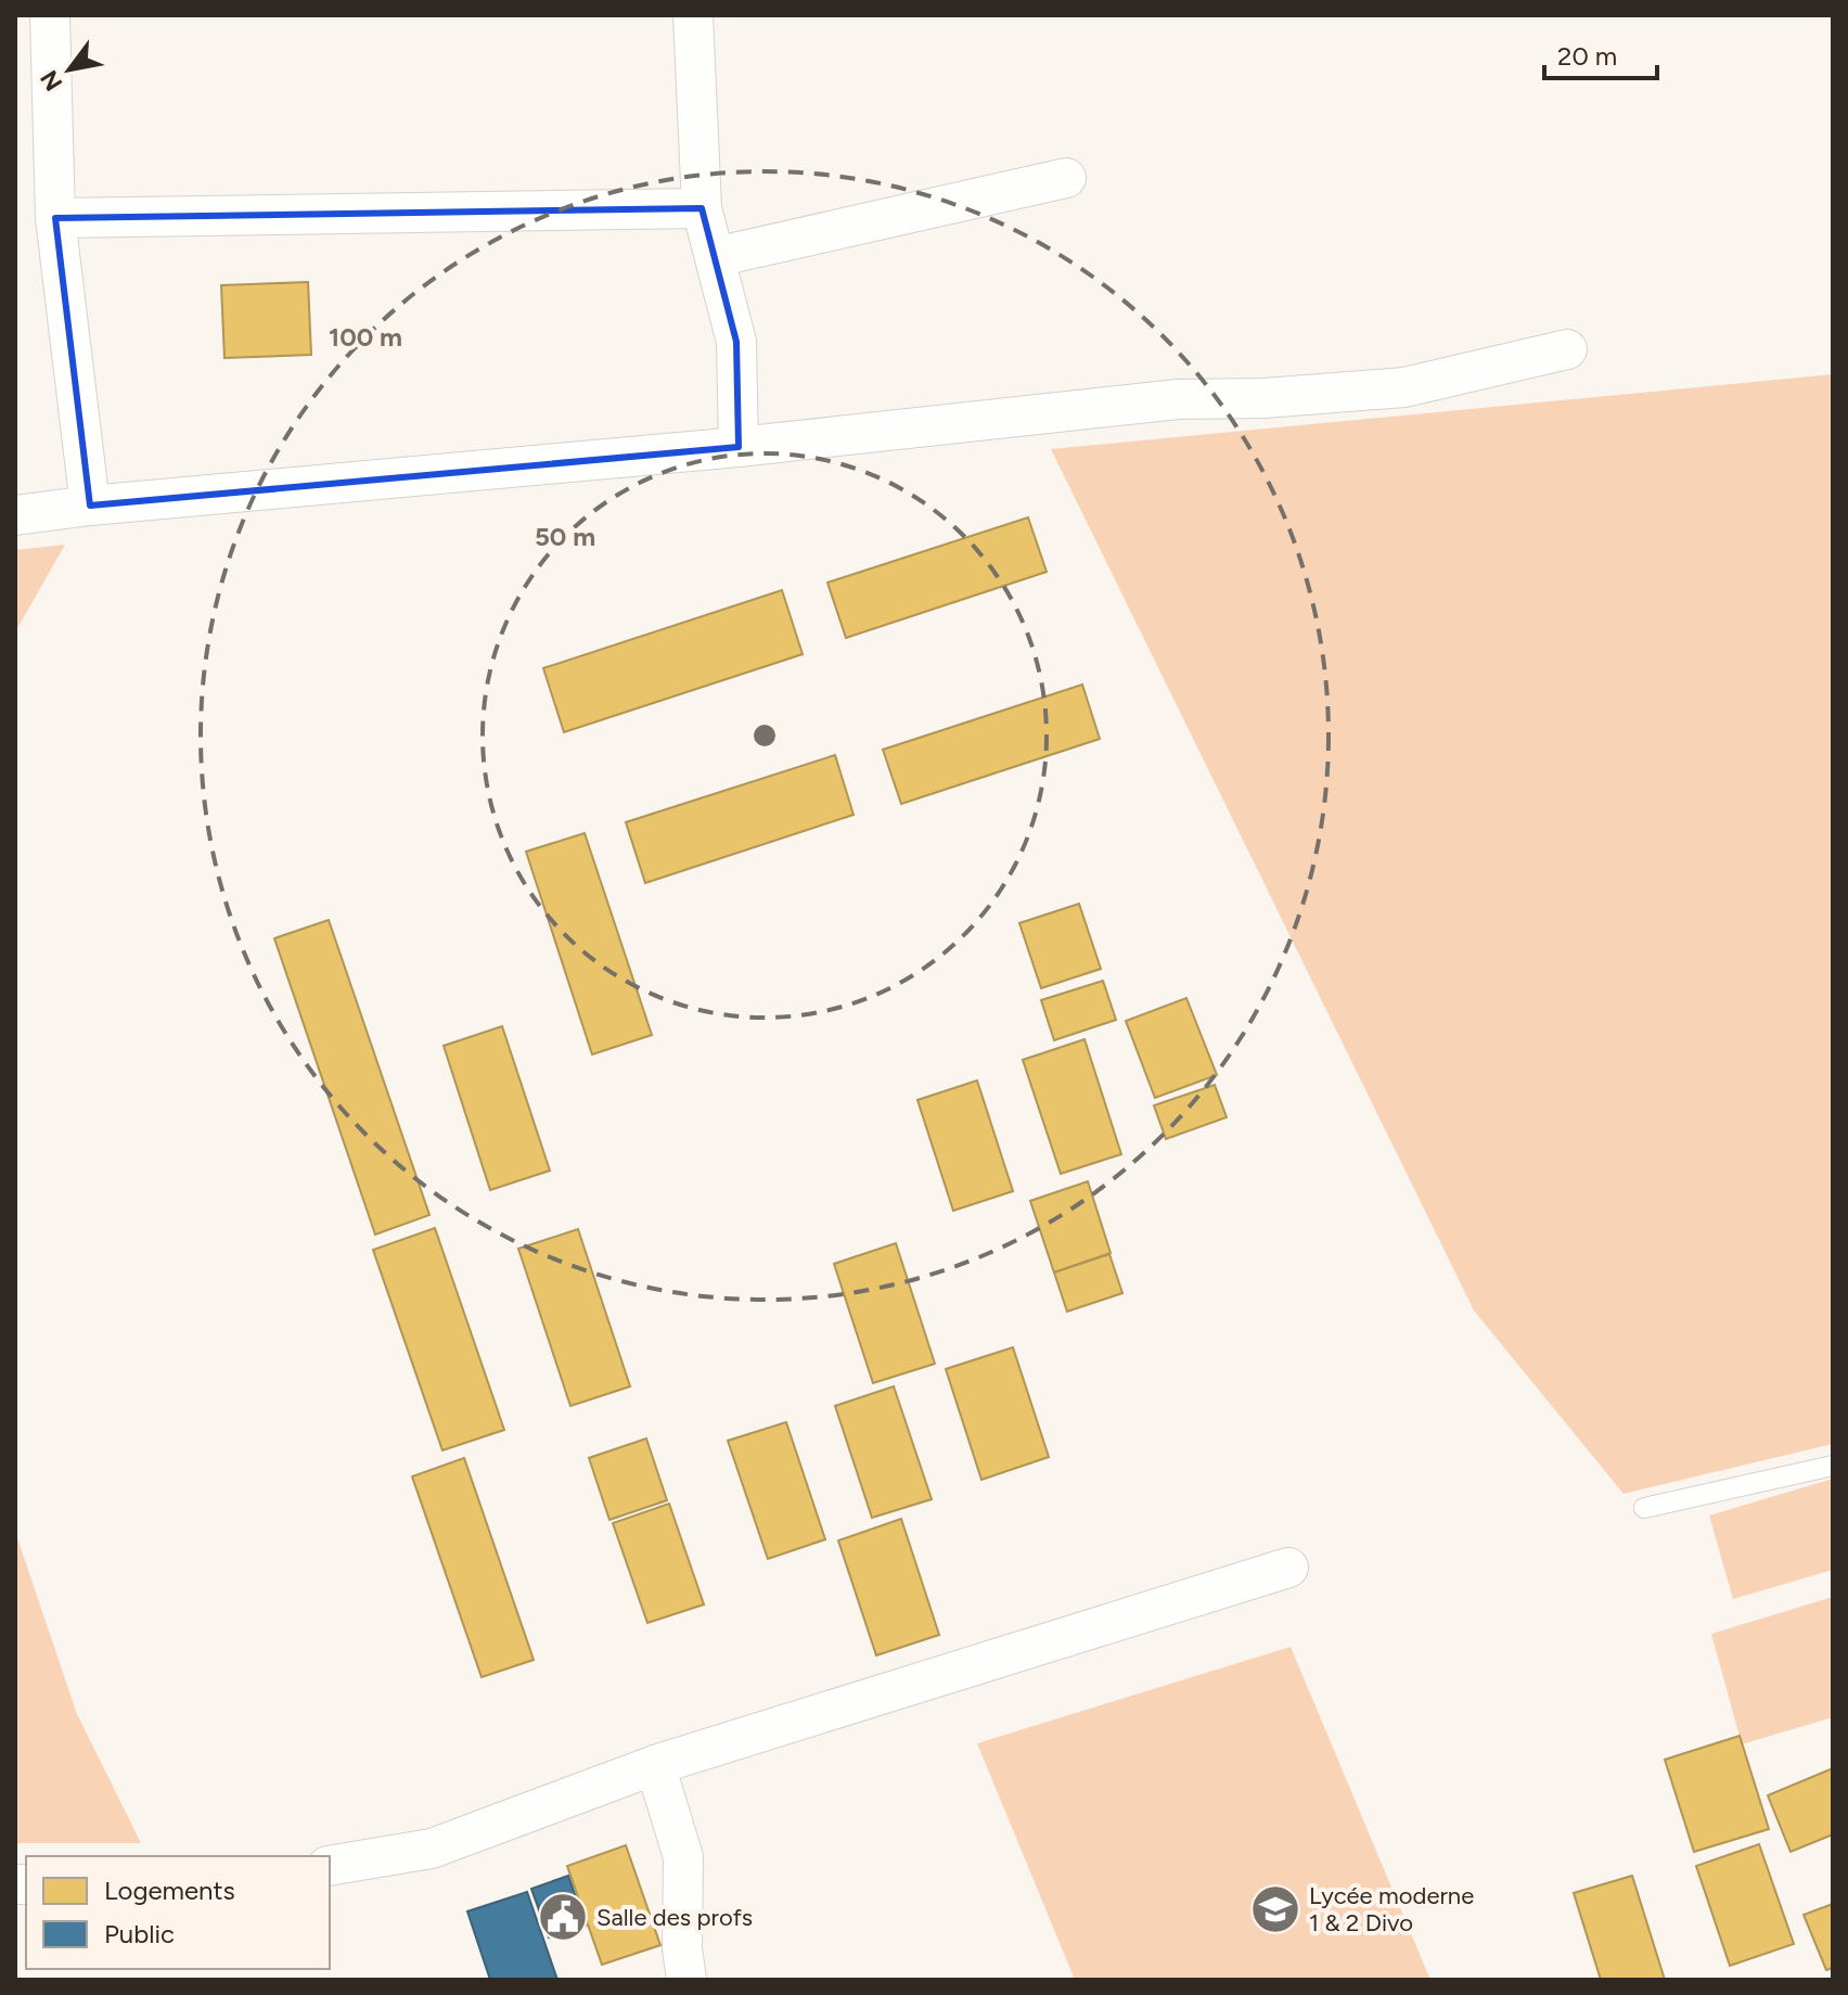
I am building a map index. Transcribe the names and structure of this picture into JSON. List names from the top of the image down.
{
  "places": {
    "school or university": ["Lycée moderne 1 & 2 Divo"],
    "public building": ["Salle des profs"]
  },
  "legend": ["Logements", "Public"],
  "scale_bar": "20 m",
  "north": "bottom left",
  "rings": ["100 m", "50 m"]
}
